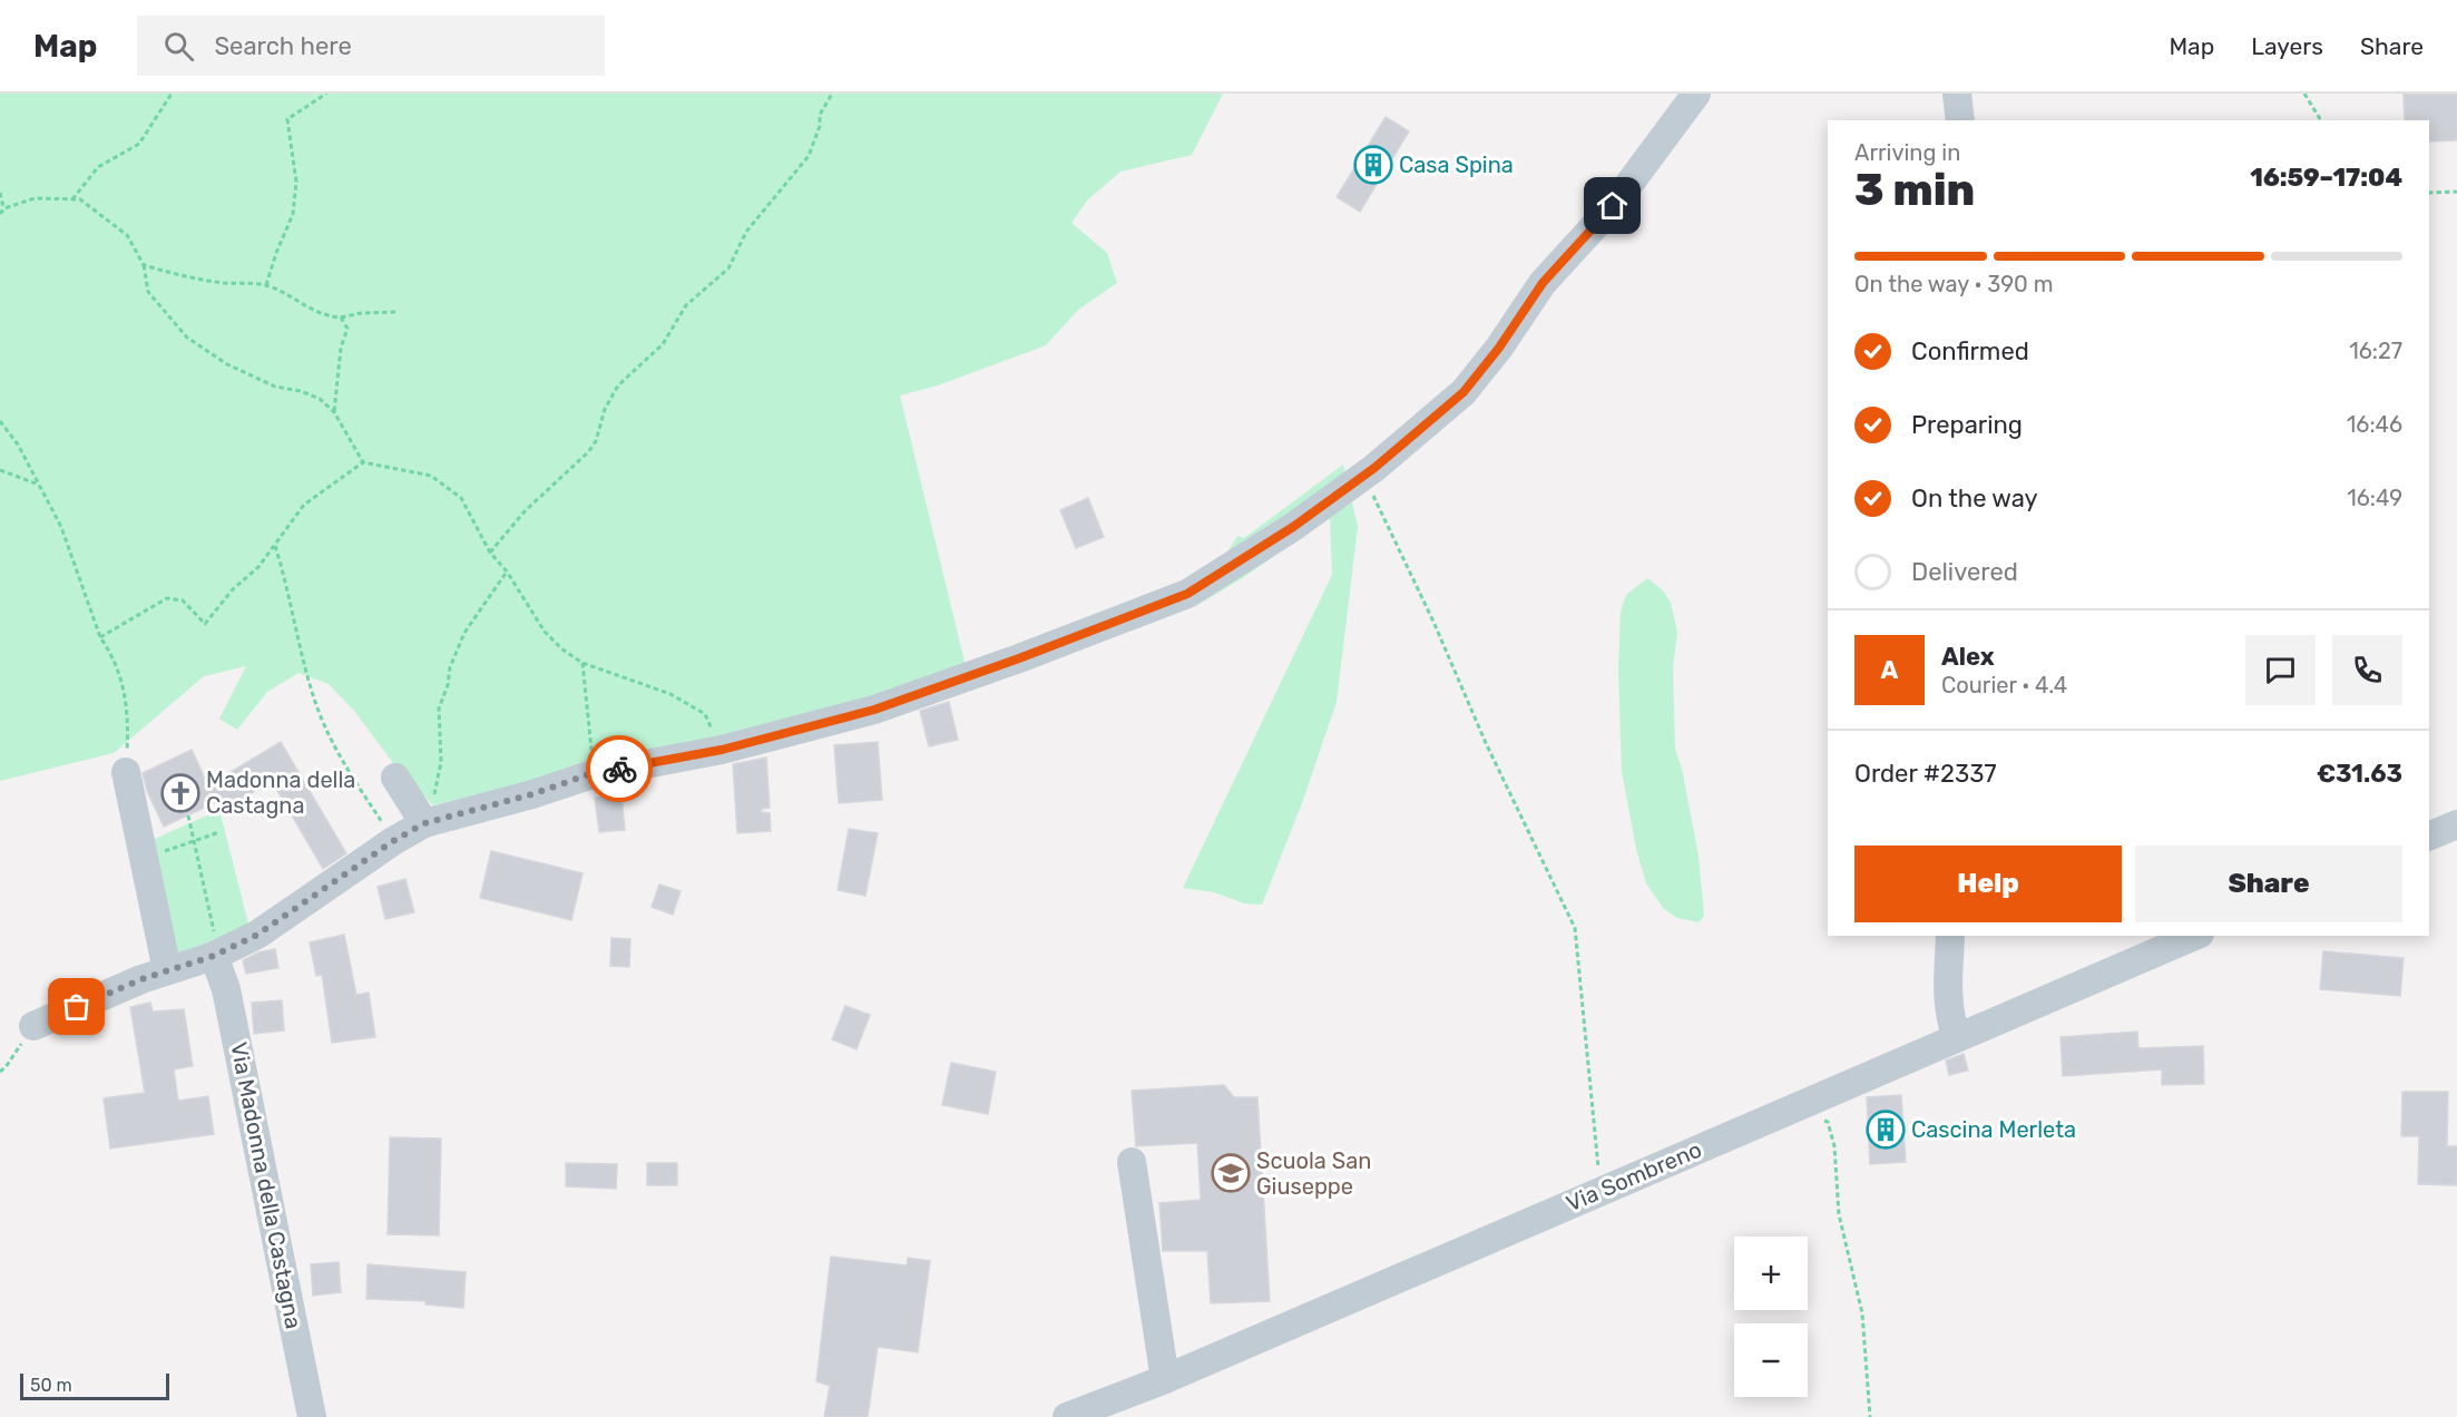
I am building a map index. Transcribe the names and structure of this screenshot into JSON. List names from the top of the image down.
{
  "streets": {
    "street": ["Via Sombreno", "Via Madonna della Castagna"]
  },
  "places": {
    "building": ["Casa Spina", "Cascina Merleta"],
    "church": ["Madonna della Castagna"],
    "school or university": ["Scuola San Giuseppe"]
  },
  "scale_bar": "50 m",
  "page": {
    "header": "Map",
    "search": "Search here",
    "nav": ["Map", "Layers", "Share"],
    "heading": ["3 min", "Arriving in", "16:59–17:04"],
    "panel": [
      "Alex",
      "Courier · 4.4",
      "Order #2337",
      "€31.63"
    ],
    "bar": "On the way · 390 m",
    "list": [
      ["Confirmed", "16:27"],
      ["Preparing", "16:46"],
      ["On the way", "16:49"],
      "Delivered"
    ],
    "round": "A",
    "buttons": ["Help", "Share"],
    "map_buttons": ["+", "−"],
    "scale": "50 m"
  }
}
